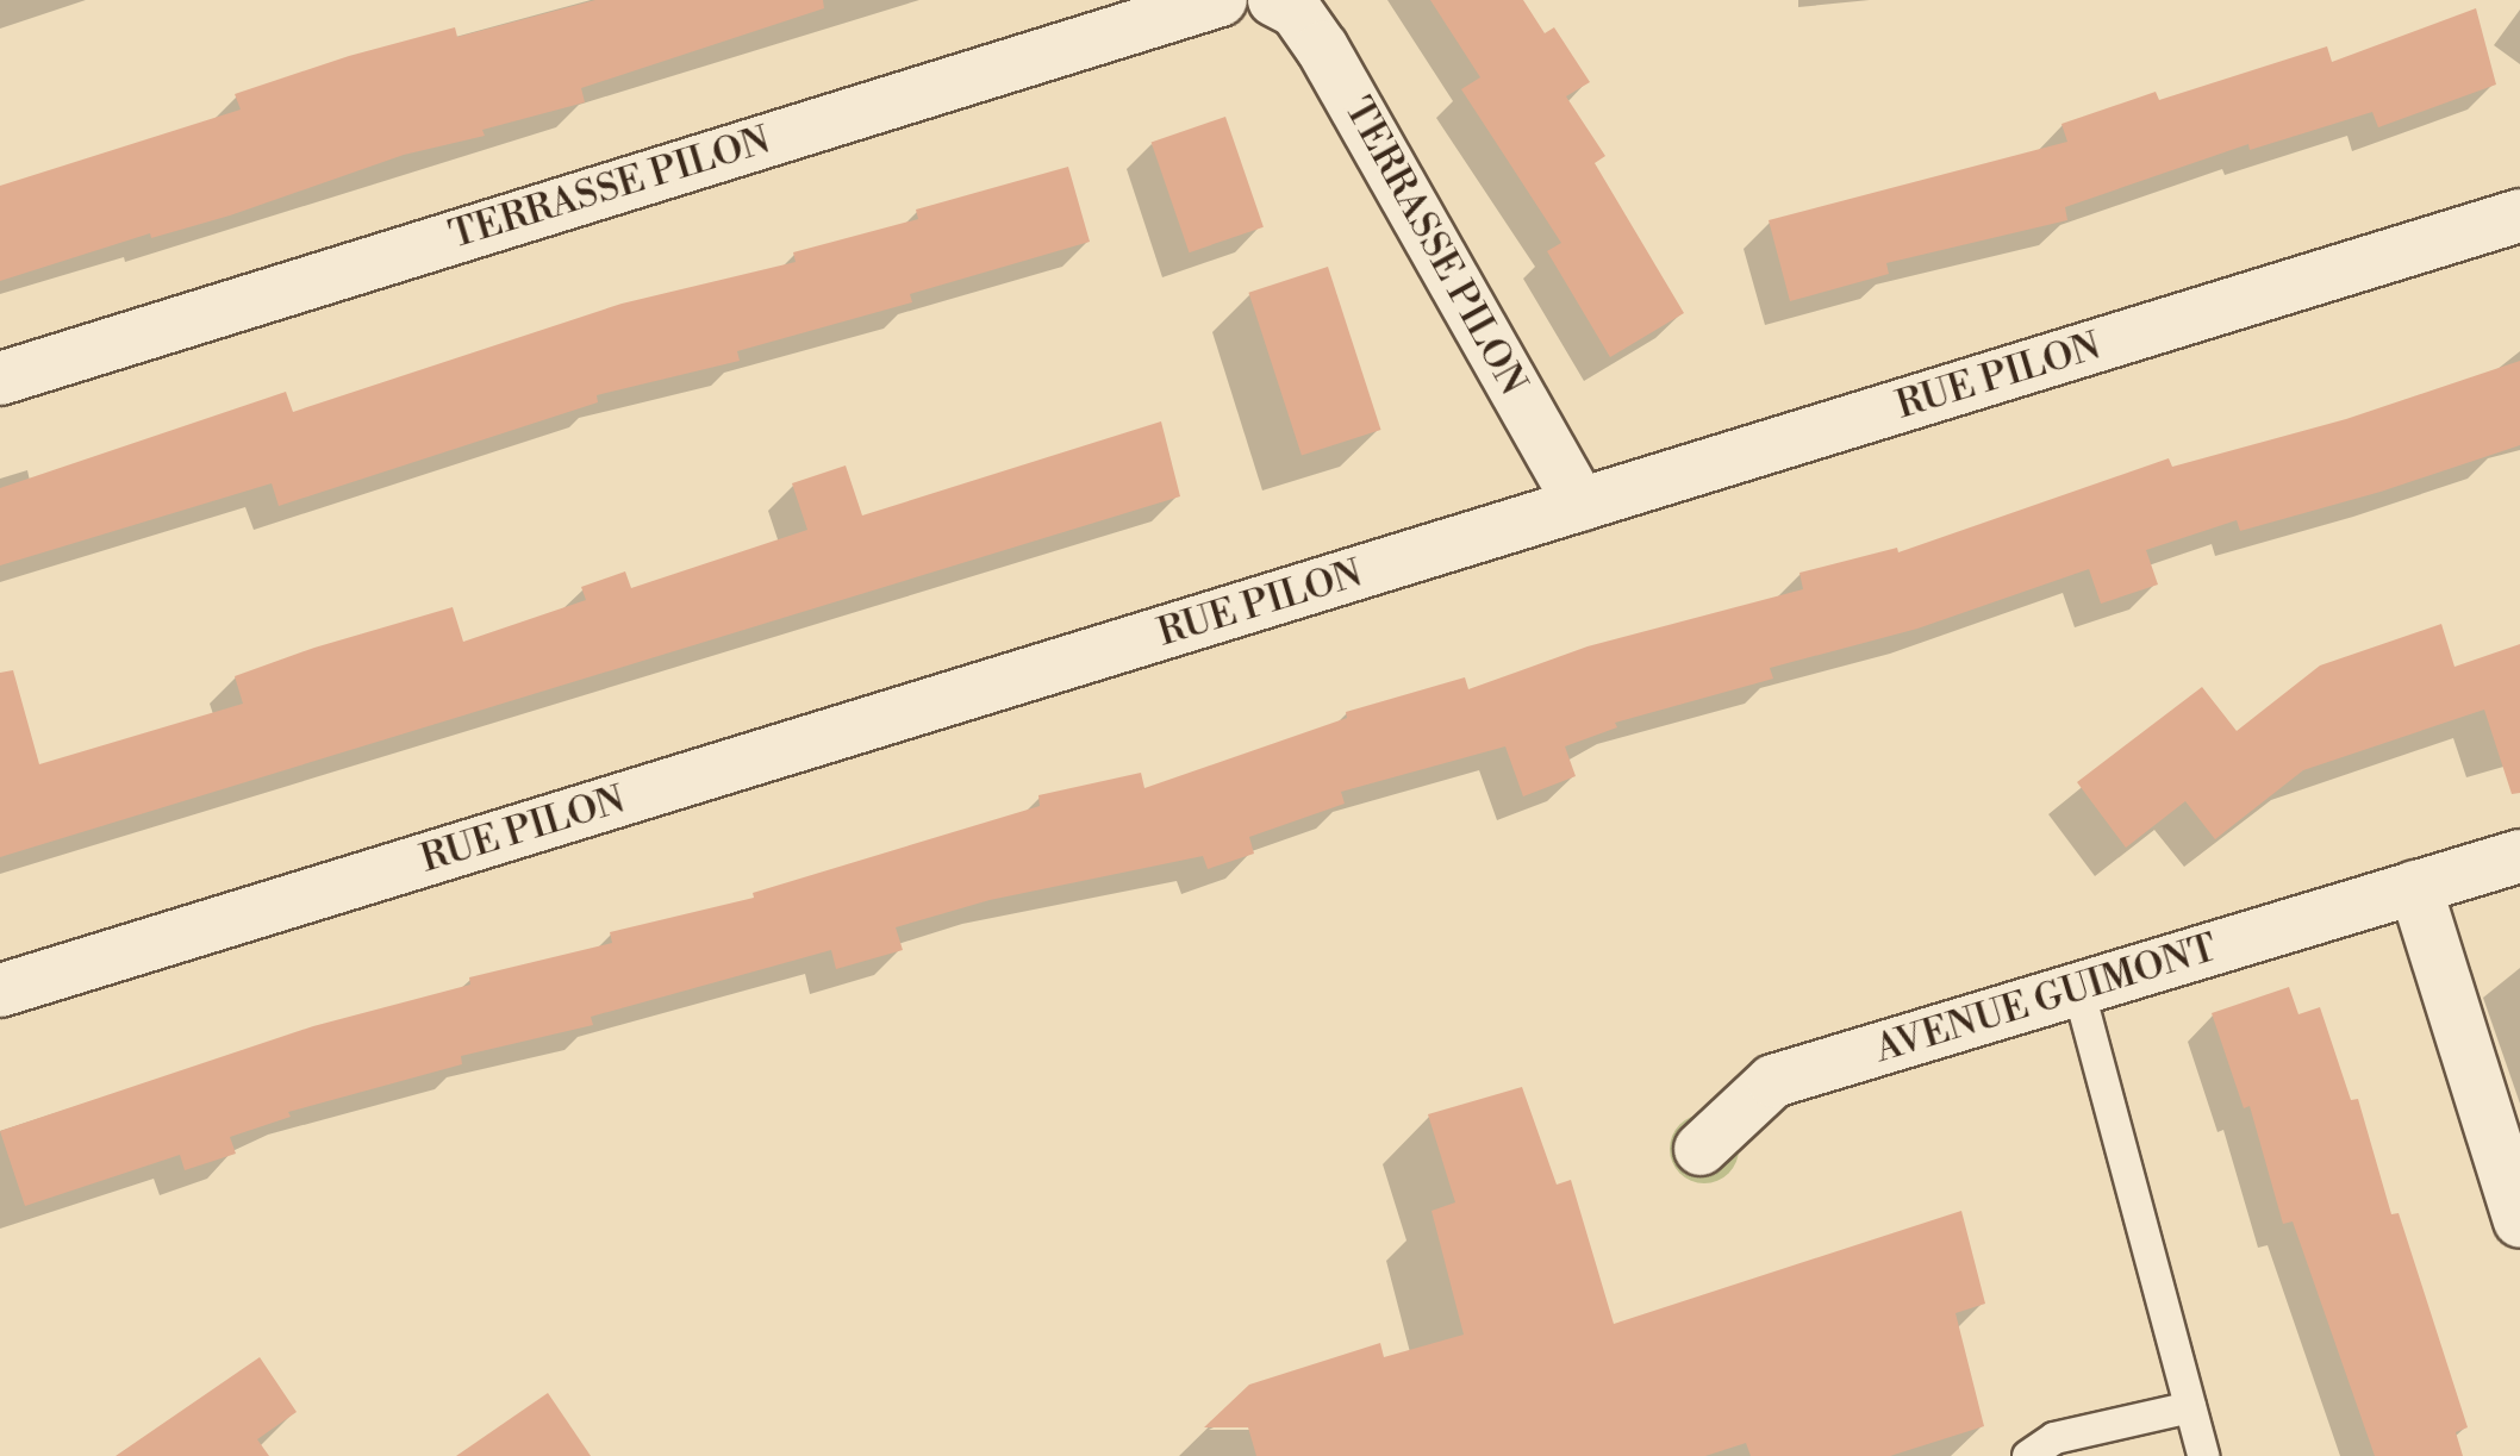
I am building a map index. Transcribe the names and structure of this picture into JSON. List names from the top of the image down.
{
  "streets": {
    "street": ["TERRASSE PILON", "RUE PILON", "AVENUE GUIMONT"]
  },
  "crossings": [
    ["TERRASSE PILON", "RUE PILON"]
  ]
}
